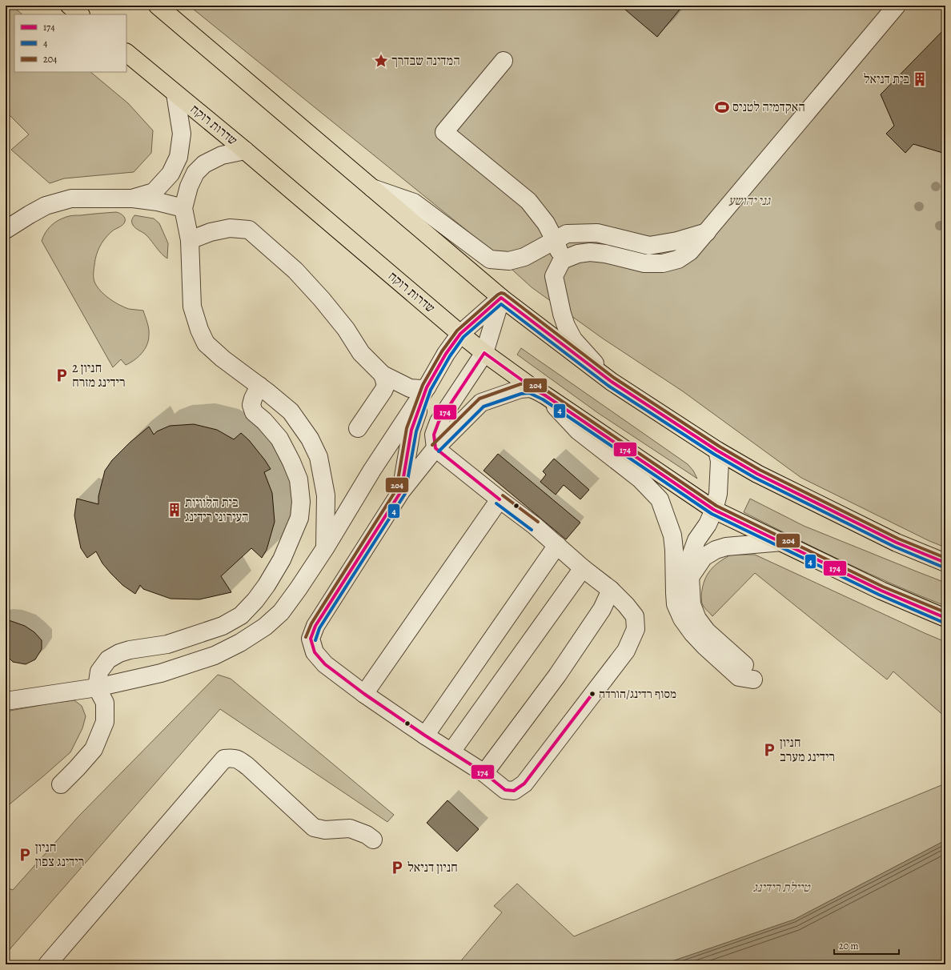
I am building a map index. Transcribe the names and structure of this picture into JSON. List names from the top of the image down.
{
  "streets": {
    "main road": ["שדרות רוקח"]
  },
  "parks": ["גני יהושע", "טיילת רידינג"],
  "places": {
    "place": ["המדינה שבדרך"],
    "building": ["בית דניאל", "בית הלוויות העירוני רידינג"],
    "sports": ["האקדמיה לטניס"],
    "parking": [
      "2 חניון רידינג מזרח",
      "חניון רידינג מערב",
      "חניון רידינג צפון",
      "חניון דניאל"
    ],
    "other": ["מסוף רדינג/הורדה"]
  },
  "lines": ["transit line 204", "transit line 174", "transit line 4"],
  "legend": ["174", "4", "204"],
  "scale_bar": "20 m"
}
